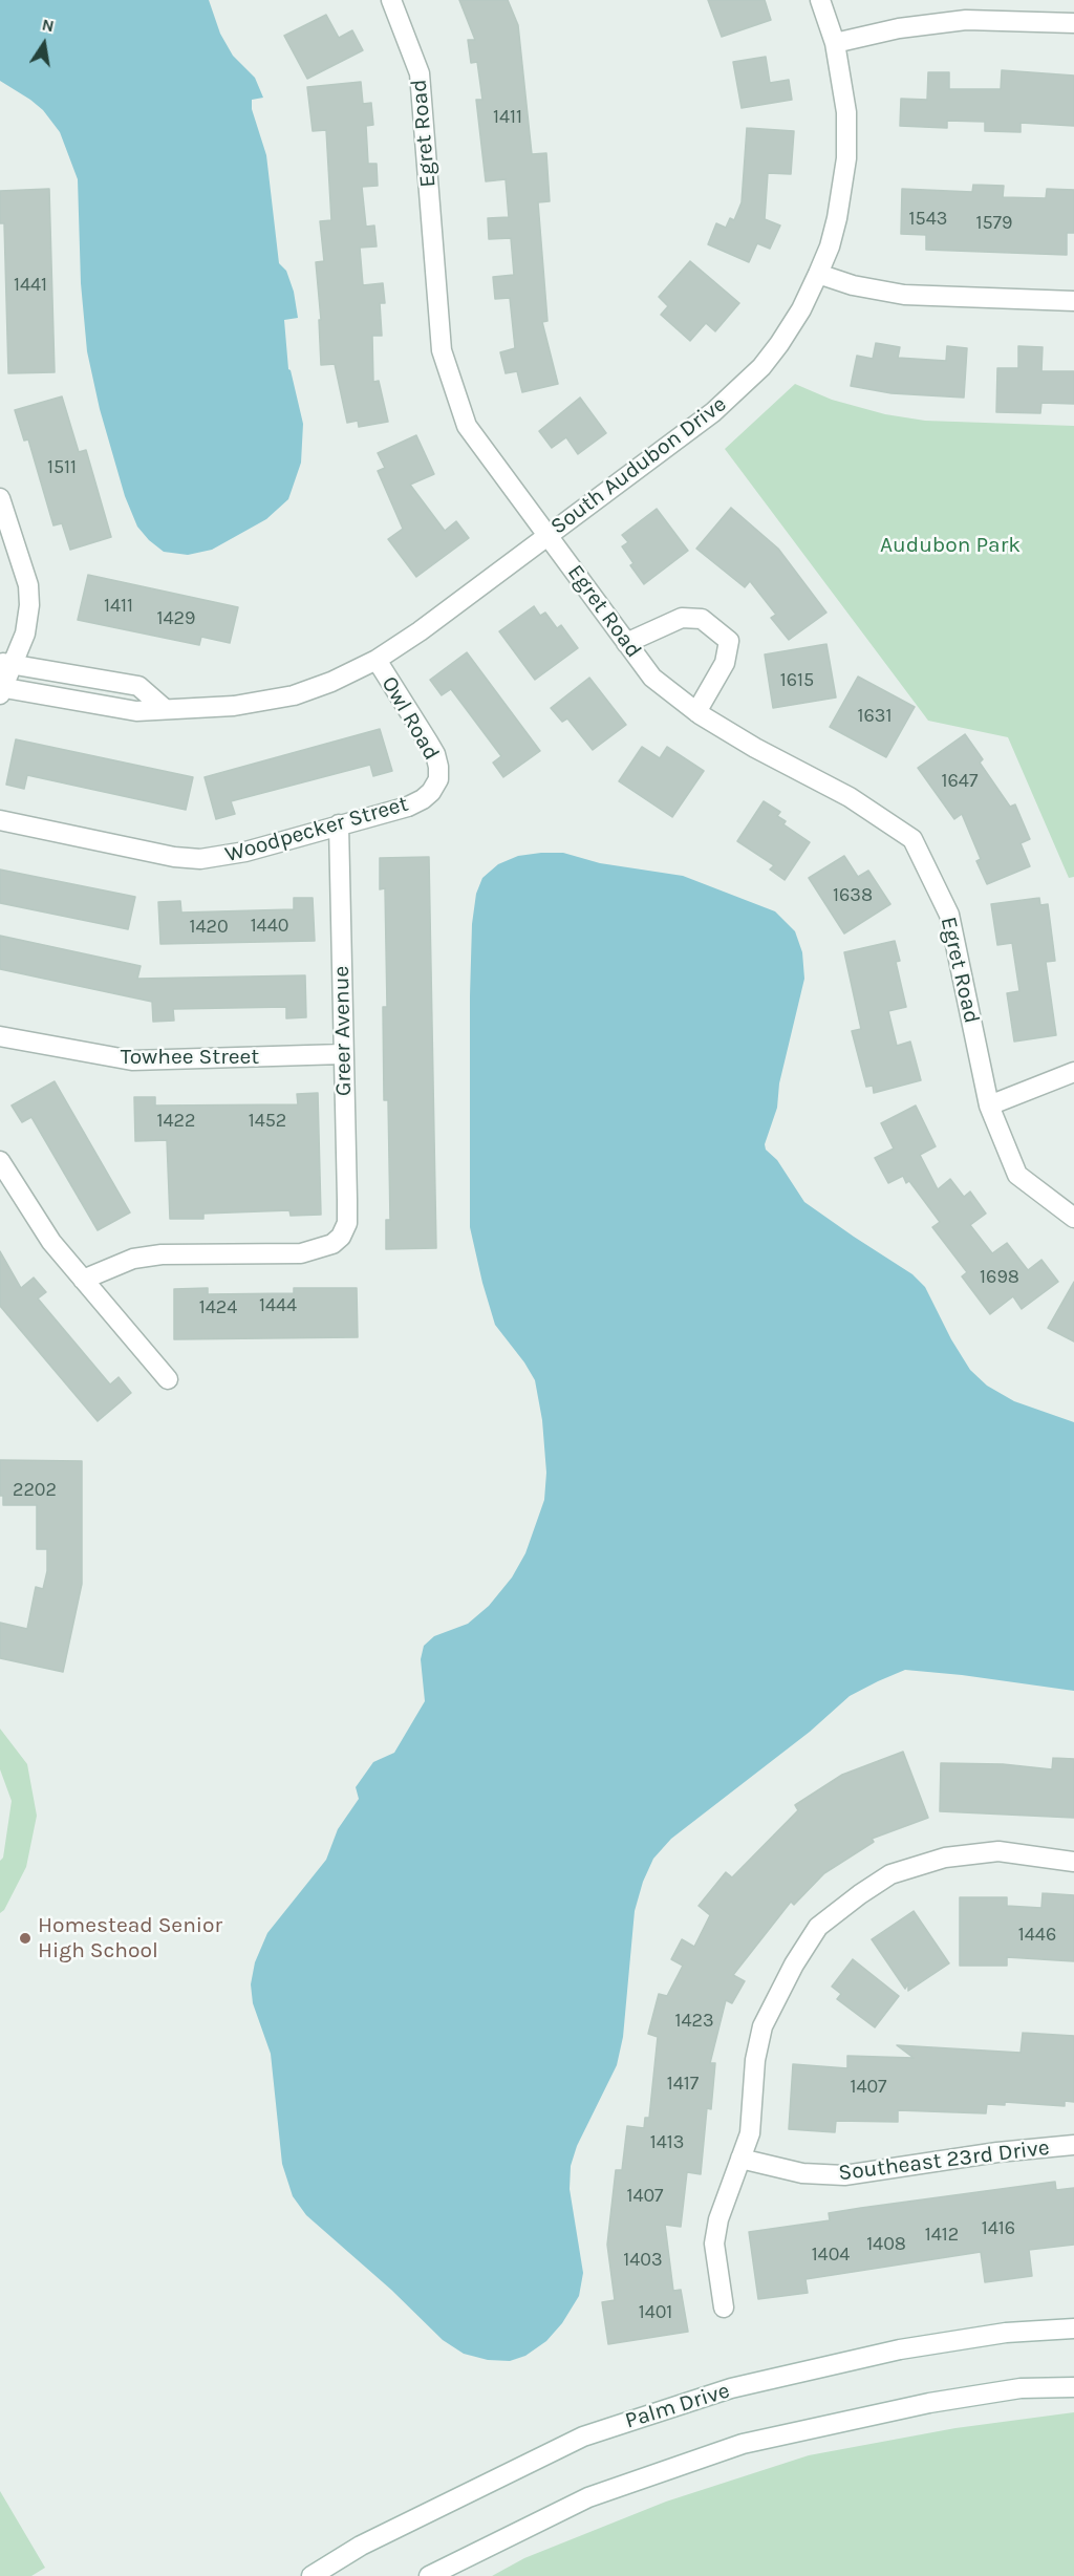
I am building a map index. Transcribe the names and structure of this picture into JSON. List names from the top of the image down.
{
  "streets": {
    "street": [
      "Egret Road",
      "South Audubon Drive",
      "Owl Road",
      "Woodpecker Street",
      "Greer Avenue",
      "Towhee Street",
      "Southeast 23rd Drive",
      "Palm Drive"
    ]
  },
  "crossings": [
    ["Egret Road", "South Audubon Drive"],
    ["South Audubon Drive", "Owl Road"],
    ["Owl Road", "Woodpecker Street"],
    ["Woodpecker Street", "Greer Avenue"],
    ["Greer Avenue", "Towhee Street"]
  ],
  "parks": ["Audubon Park"],
  "places": ["Homestead Senior High School"],
  "house_numbers": [
    "1411",
    "1543",
    "1579",
    "1441",
    "1511",
    "1411",
    "1429",
    "1615",
    "1631",
    "1647",
    "1638",
    "1440",
    "1420",
    "1422",
    "1452",
    "1698",
    "1444",
    "1424",
    "2202",
    "1446",
    "1423",
    "1417",
    "1407",
    "1413",
    "1407",
    "1416",
    "1412",
    "1408",
    "1404",
    "1403",
    "1401"
  ],
  "north": "top"
}
